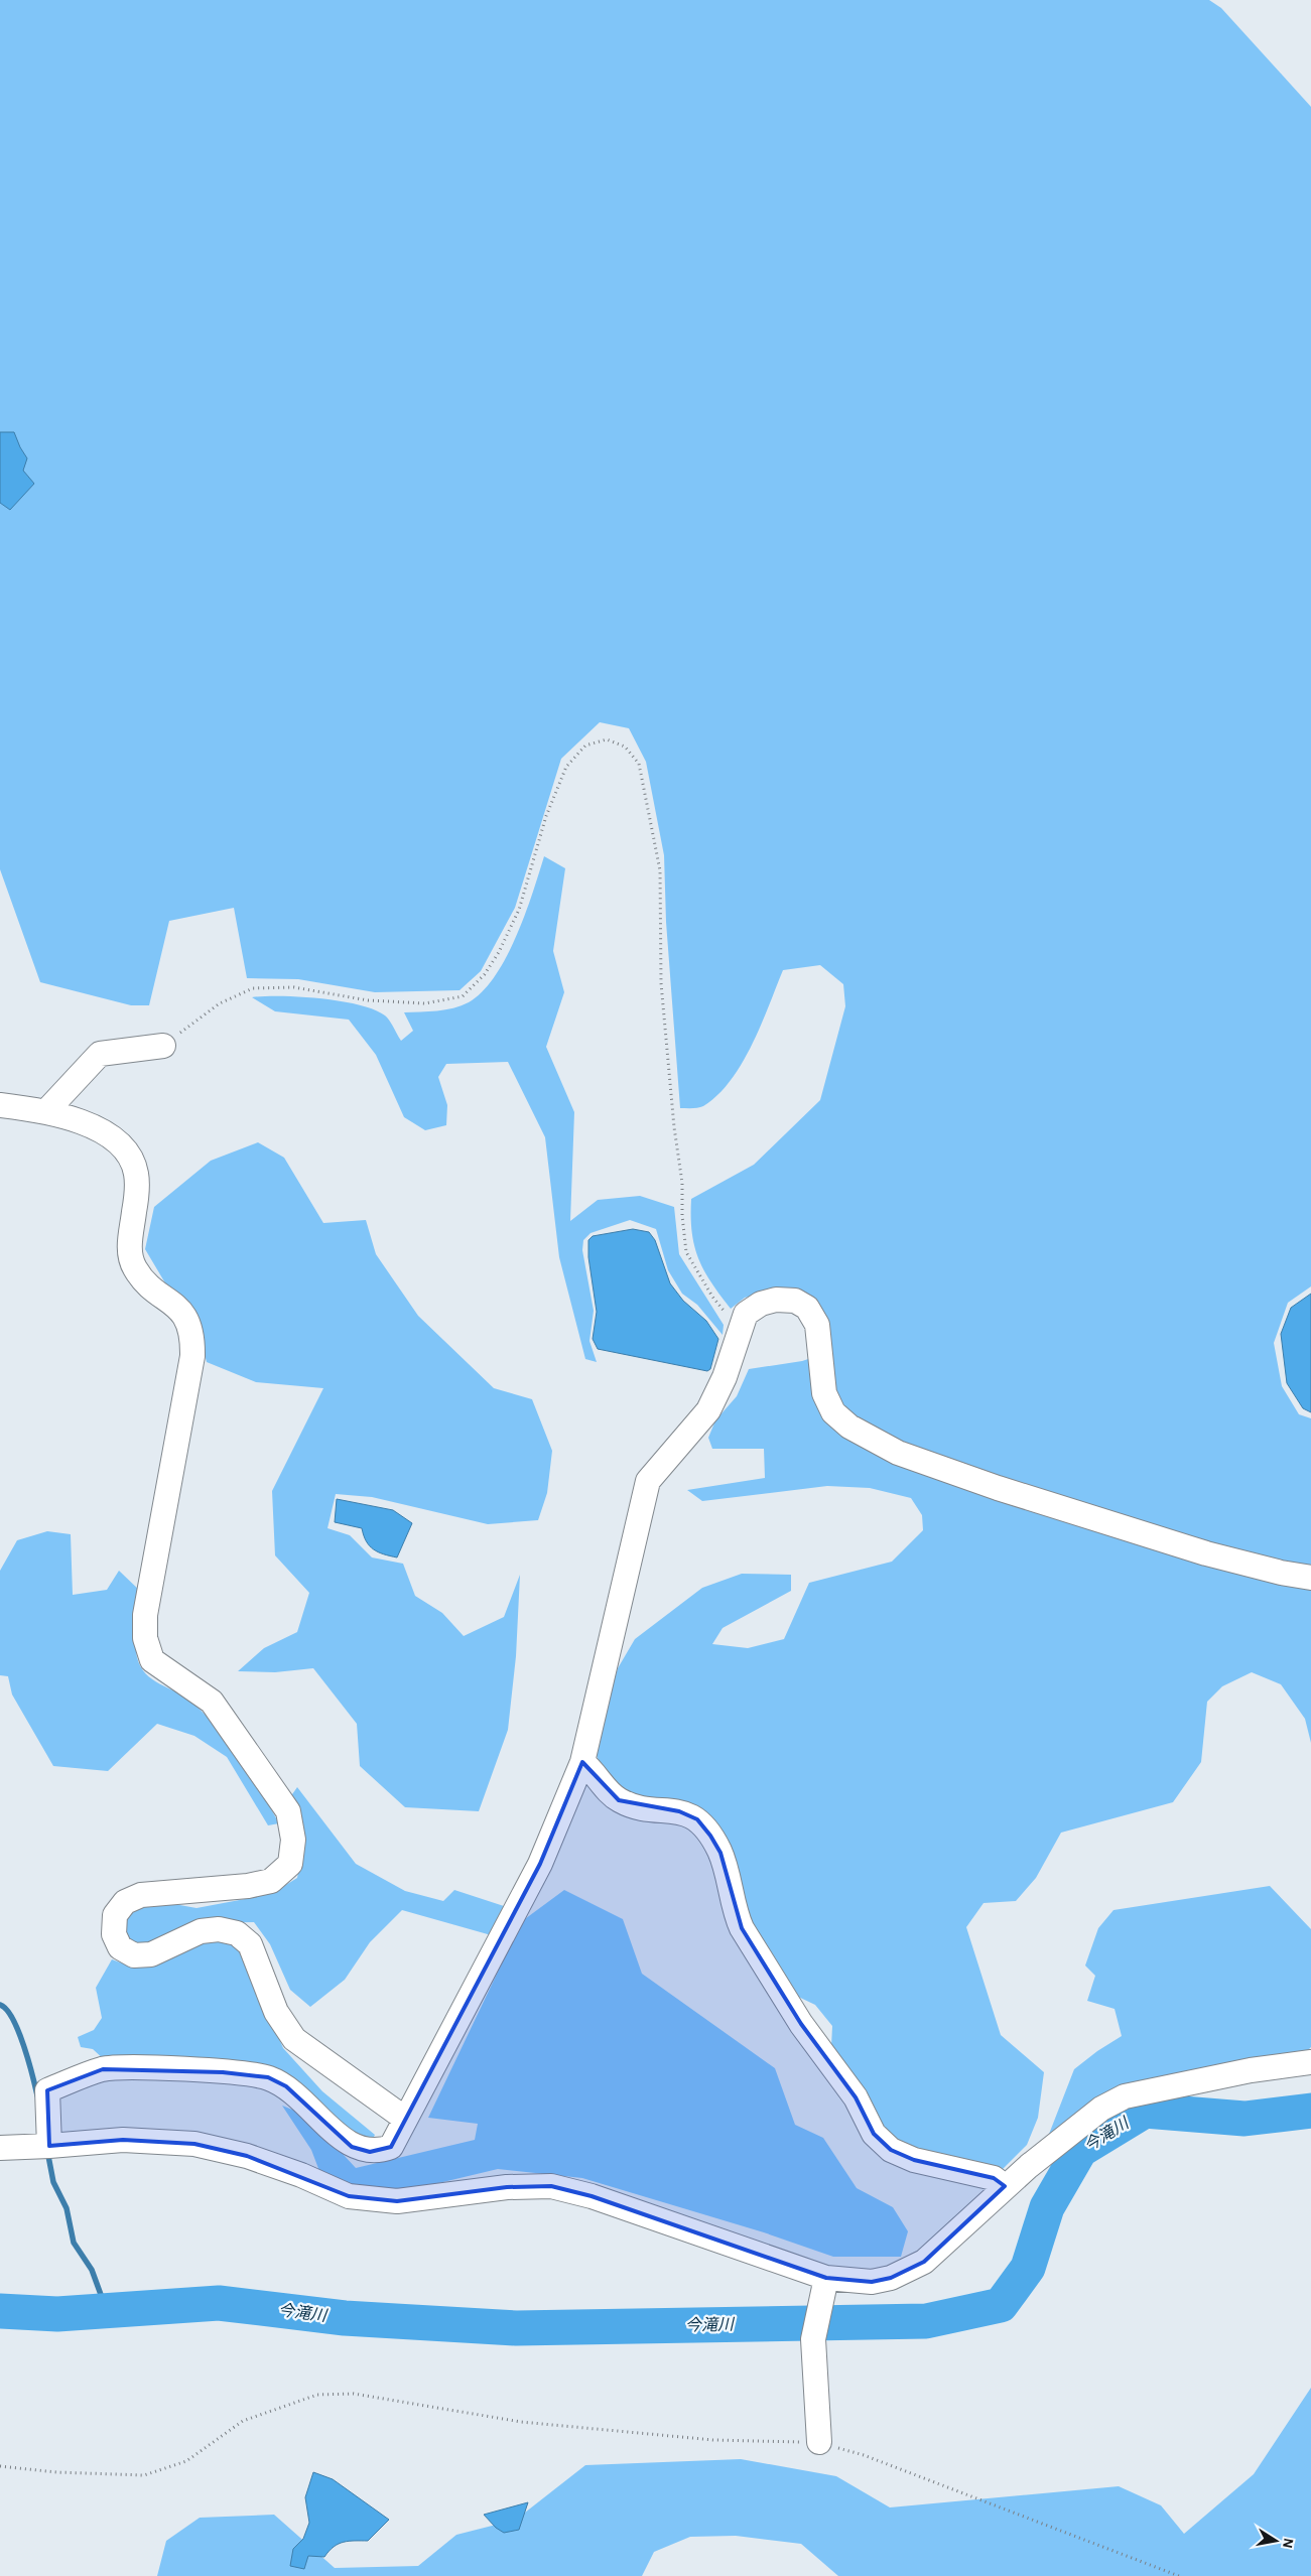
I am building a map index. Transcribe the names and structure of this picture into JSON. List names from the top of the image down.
{
  "water": ["今滝川"],
  "north": "right"
}
